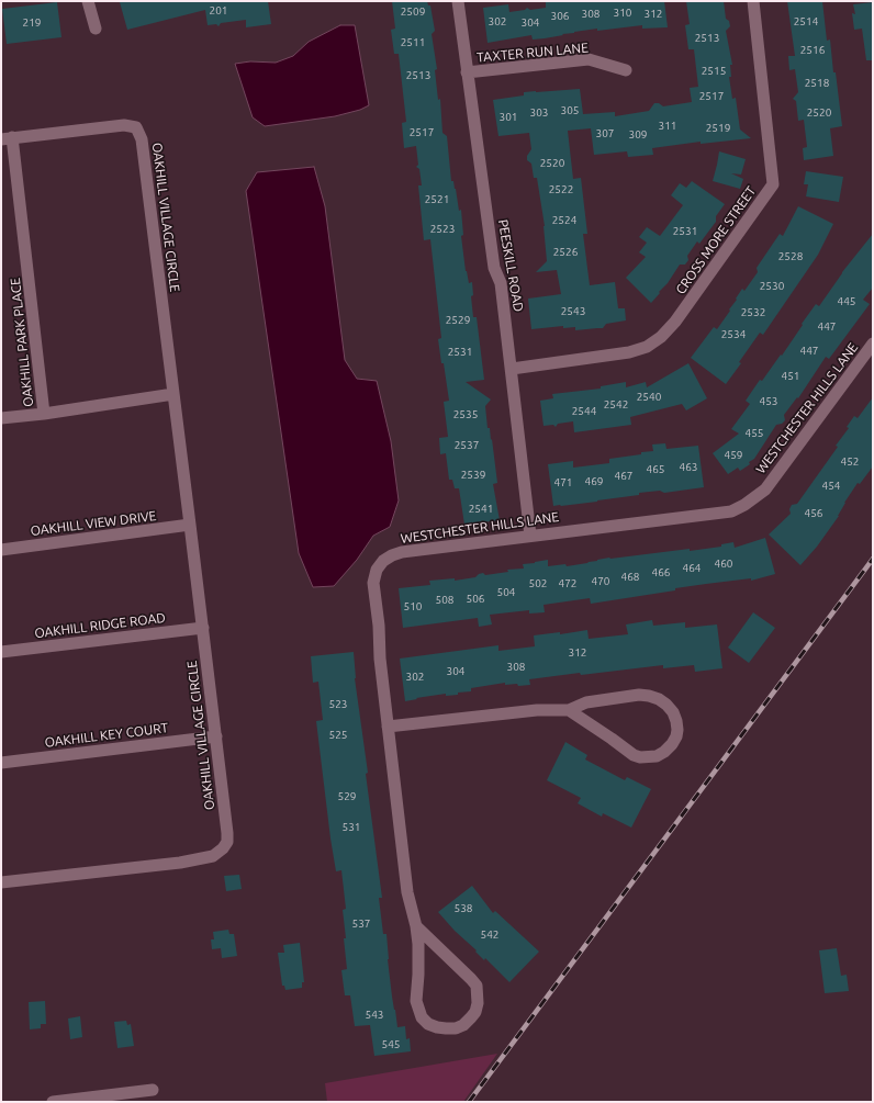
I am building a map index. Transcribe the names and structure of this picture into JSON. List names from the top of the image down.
{
  "streets": {
    "street": [
      "TAXTER RUN LANE",
      "OAKHILL VILLAGE CIRCLE",
      "CROSS MORE STREET",
      "PEESKILL ROAD",
      "OAKHILL PARK PLACE",
      "WESTCHESTER HILLS LANE",
      "OAKHILL VIEW DRIVE",
      "OAKHILL RIDGE ROAD",
      "OAKHILL KEY COURT"
    ]
  },
  "crossings": [
    ["TAXTER RUN LANE", "PEESKILL ROAD"],
    ["OAKHILL VILLAGE CIRCLE", "OAKHILL PARK PLACE"],
    ["OAKHILL VILLAGE CIRCLE", "OAKHILL VIEW DRIVE"],
    ["OAKHILL VILLAGE CIRCLE", "OAKHILL RIDGE ROAD"],
    ["OAKHILL VILLAGE CIRCLE", "OAKHILL KEY COURT"],
    ["CROSS MORE STREET", "PEESKILL ROAD"],
    ["PEESKILL ROAD", "WESTCHESTER HILLS LANE"]
  ],
  "house_numbers": [
    "201",
    "2509",
    "310",
    "308",
    "312",
    "306",
    "302",
    "2514",
    "219",
    "304",
    "2513",
    "2511",
    "2516",
    "2515",
    "2513",
    "2518",
    "2517",
    "305",
    "303",
    "2520",
    "301",
    "311",
    "2519",
    "2517",
    "307",
    "309",
    "2520",
    "2522",
    "2521",
    "2524",
    "2523",
    "2531",
    "2526",
    "2528",
    "2530",
    "445",
    "2543",
    "2532",
    "2529",
    "447",
    "2534",
    "447",
    "2531",
    "451",
    "2540",
    "453",
    "2542",
    "2544",
    "2535",
    "455",
    "2537",
    "459",
    "452",
    "463",
    "465",
    "2539",
    "467",
    "469",
    "471",
    "454",
    "2541",
    "456",
    "460",
    "464",
    "466",
    "468",
    "470",
    "502",
    "472",
    "504",
    "506",
    "508",
    "510",
    "312",
    "308",
    "304",
    "302",
    "523",
    "525",
    "529",
    "531",
    "538",
    "537",
    "542",
    "543",
    "545"
  ]
}
